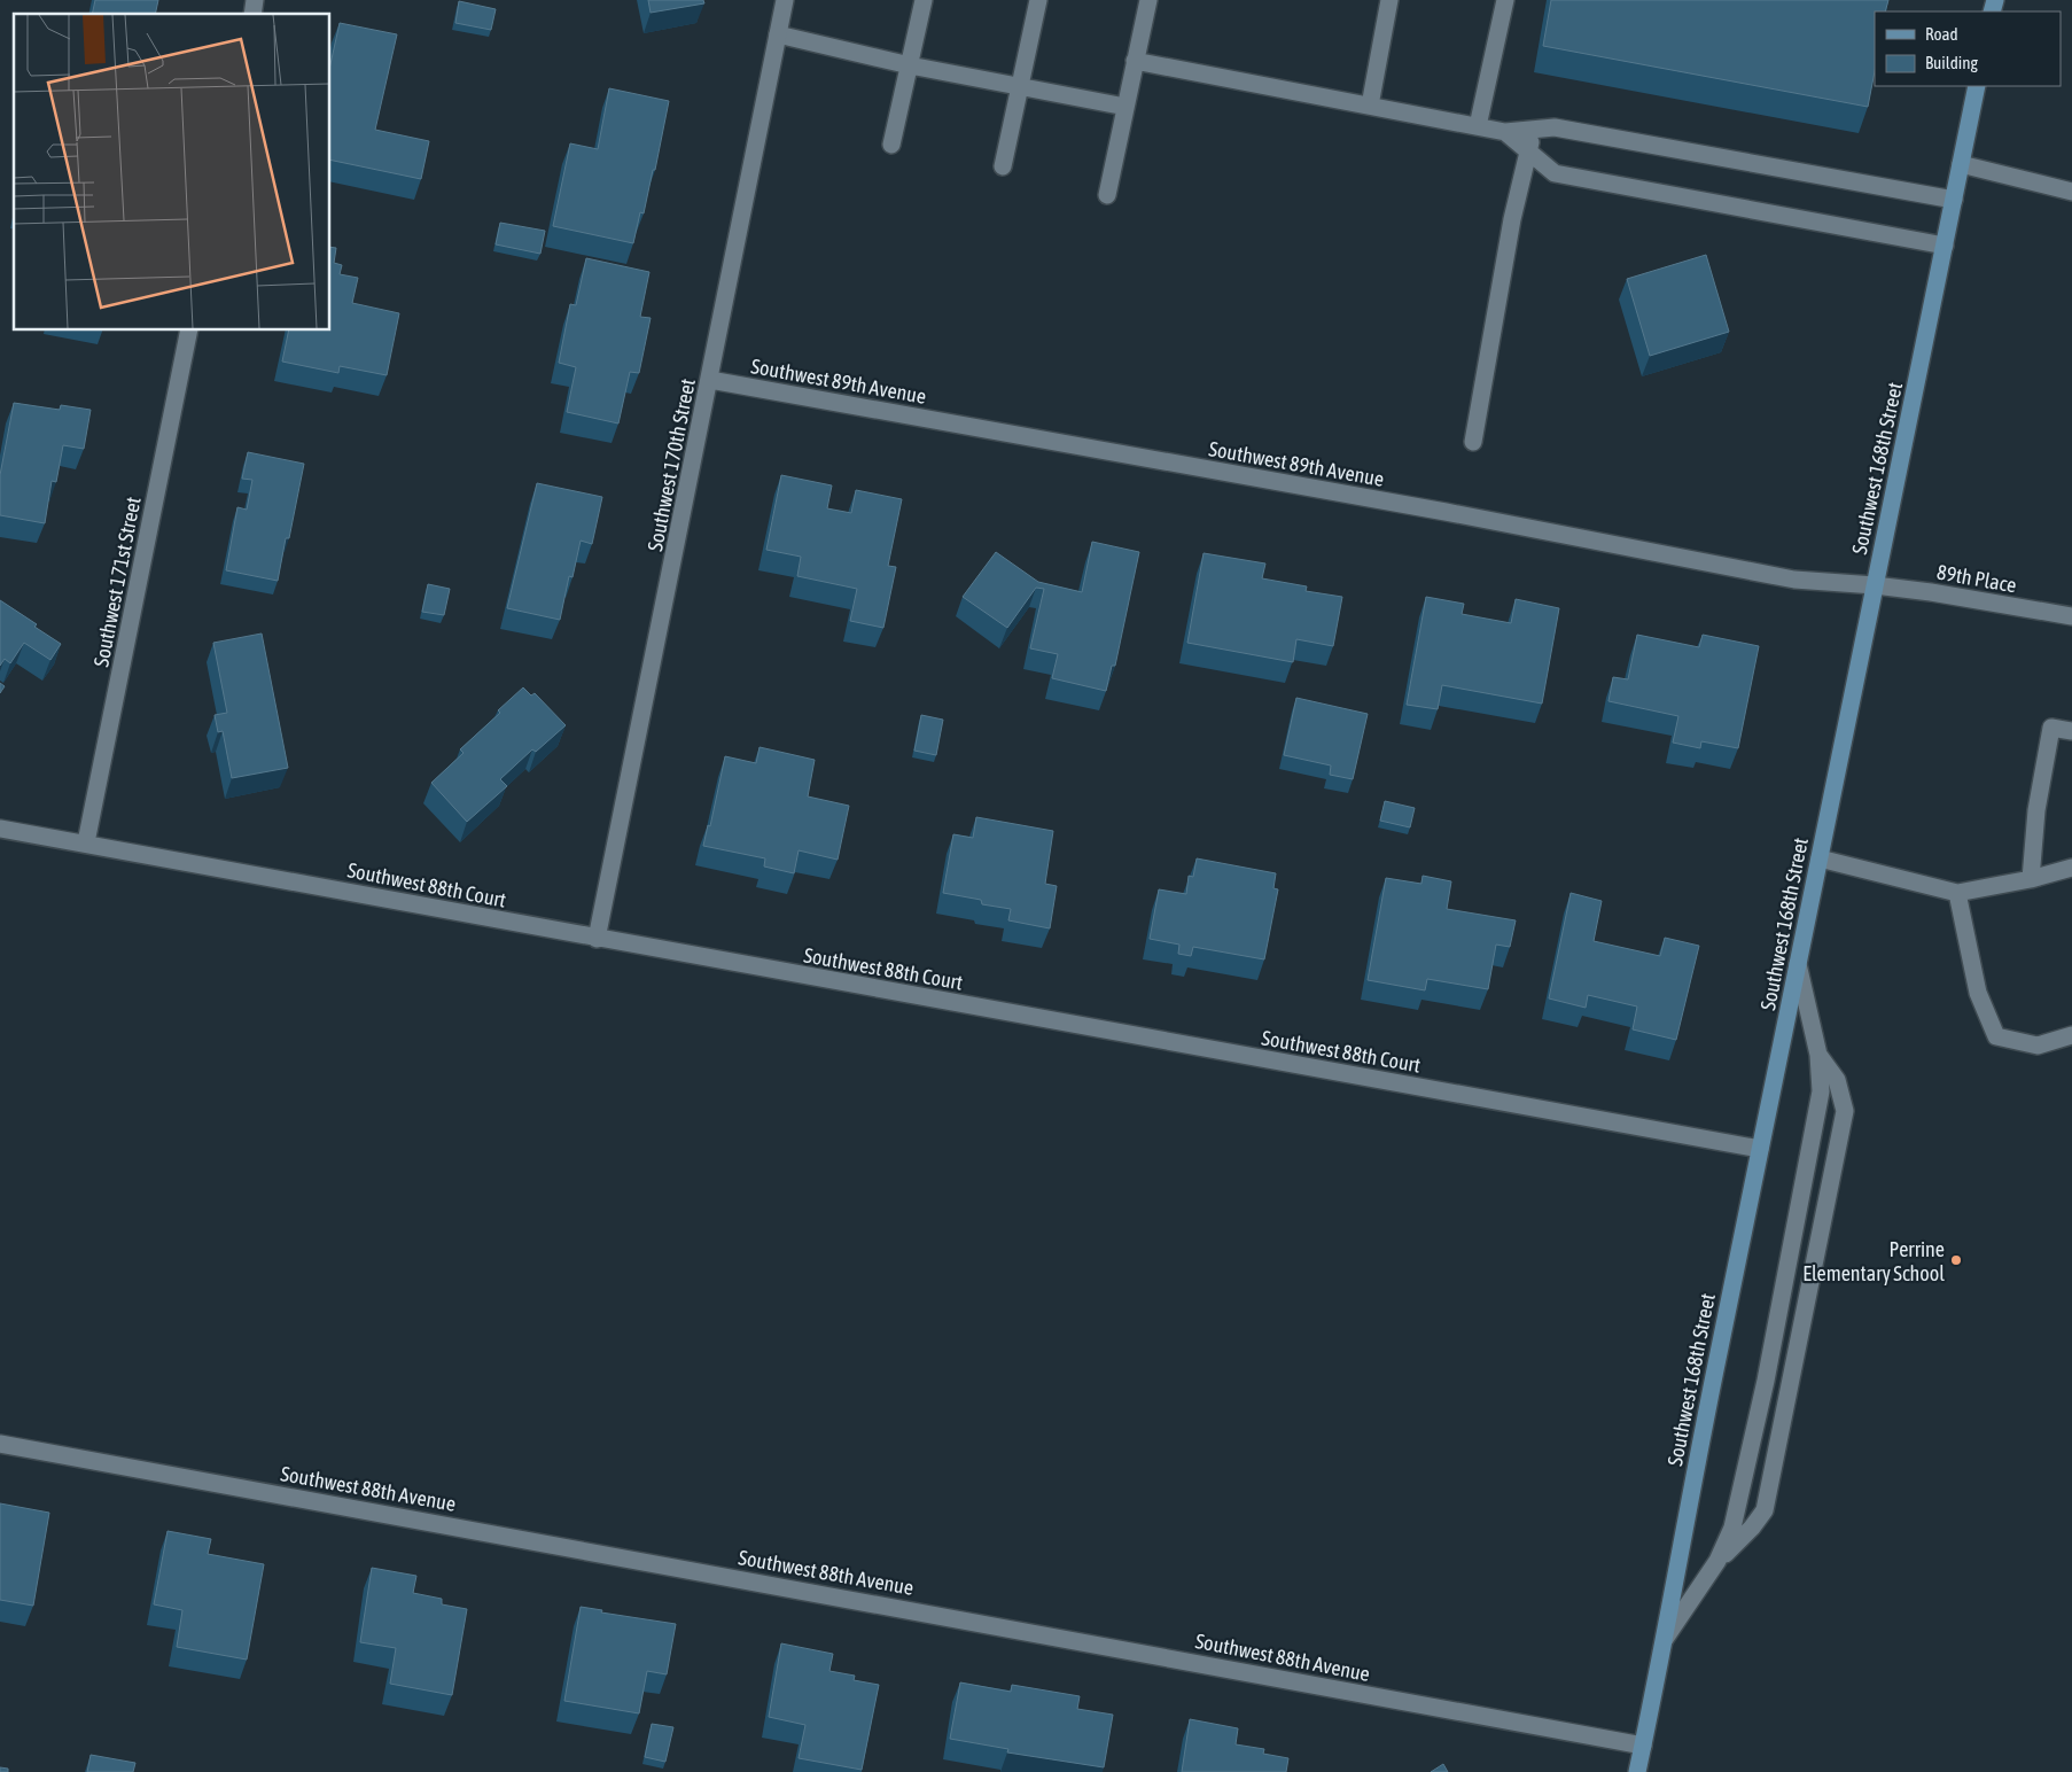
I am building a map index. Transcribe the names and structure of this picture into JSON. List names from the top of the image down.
{
  "streets": {
    "street": [
      "Southwest 89th Avenue",
      "Southwest 170th Street",
      "Southwest 168th Street",
      "89th Place",
      "Southwest 171st Street",
      "Southwest 88th Court",
      "Southwest 88th Avenue"
    ]
  },
  "crossings": [
    ["Southwest 89th Avenue", "Southwest 170th Street"],
    ["Southwest 89th Avenue", "Southwest 168th Street"],
    ["Southwest 89th Avenue", "89th Place"],
    ["Southwest 170th Street", "Southwest 88th Court"],
    ["Southwest 168th Street", "89th Place"],
    ["Southwest 168th Street", "Southwest 88th Court"],
    ["Southwest 168th Street", "Southwest 88th Avenue"],
    ["Southwest 171st Street", "Southwest 88th Court"]
  ],
  "places": ["Perrine Elementary School"],
  "legend": ["Road", "Building"]
}
